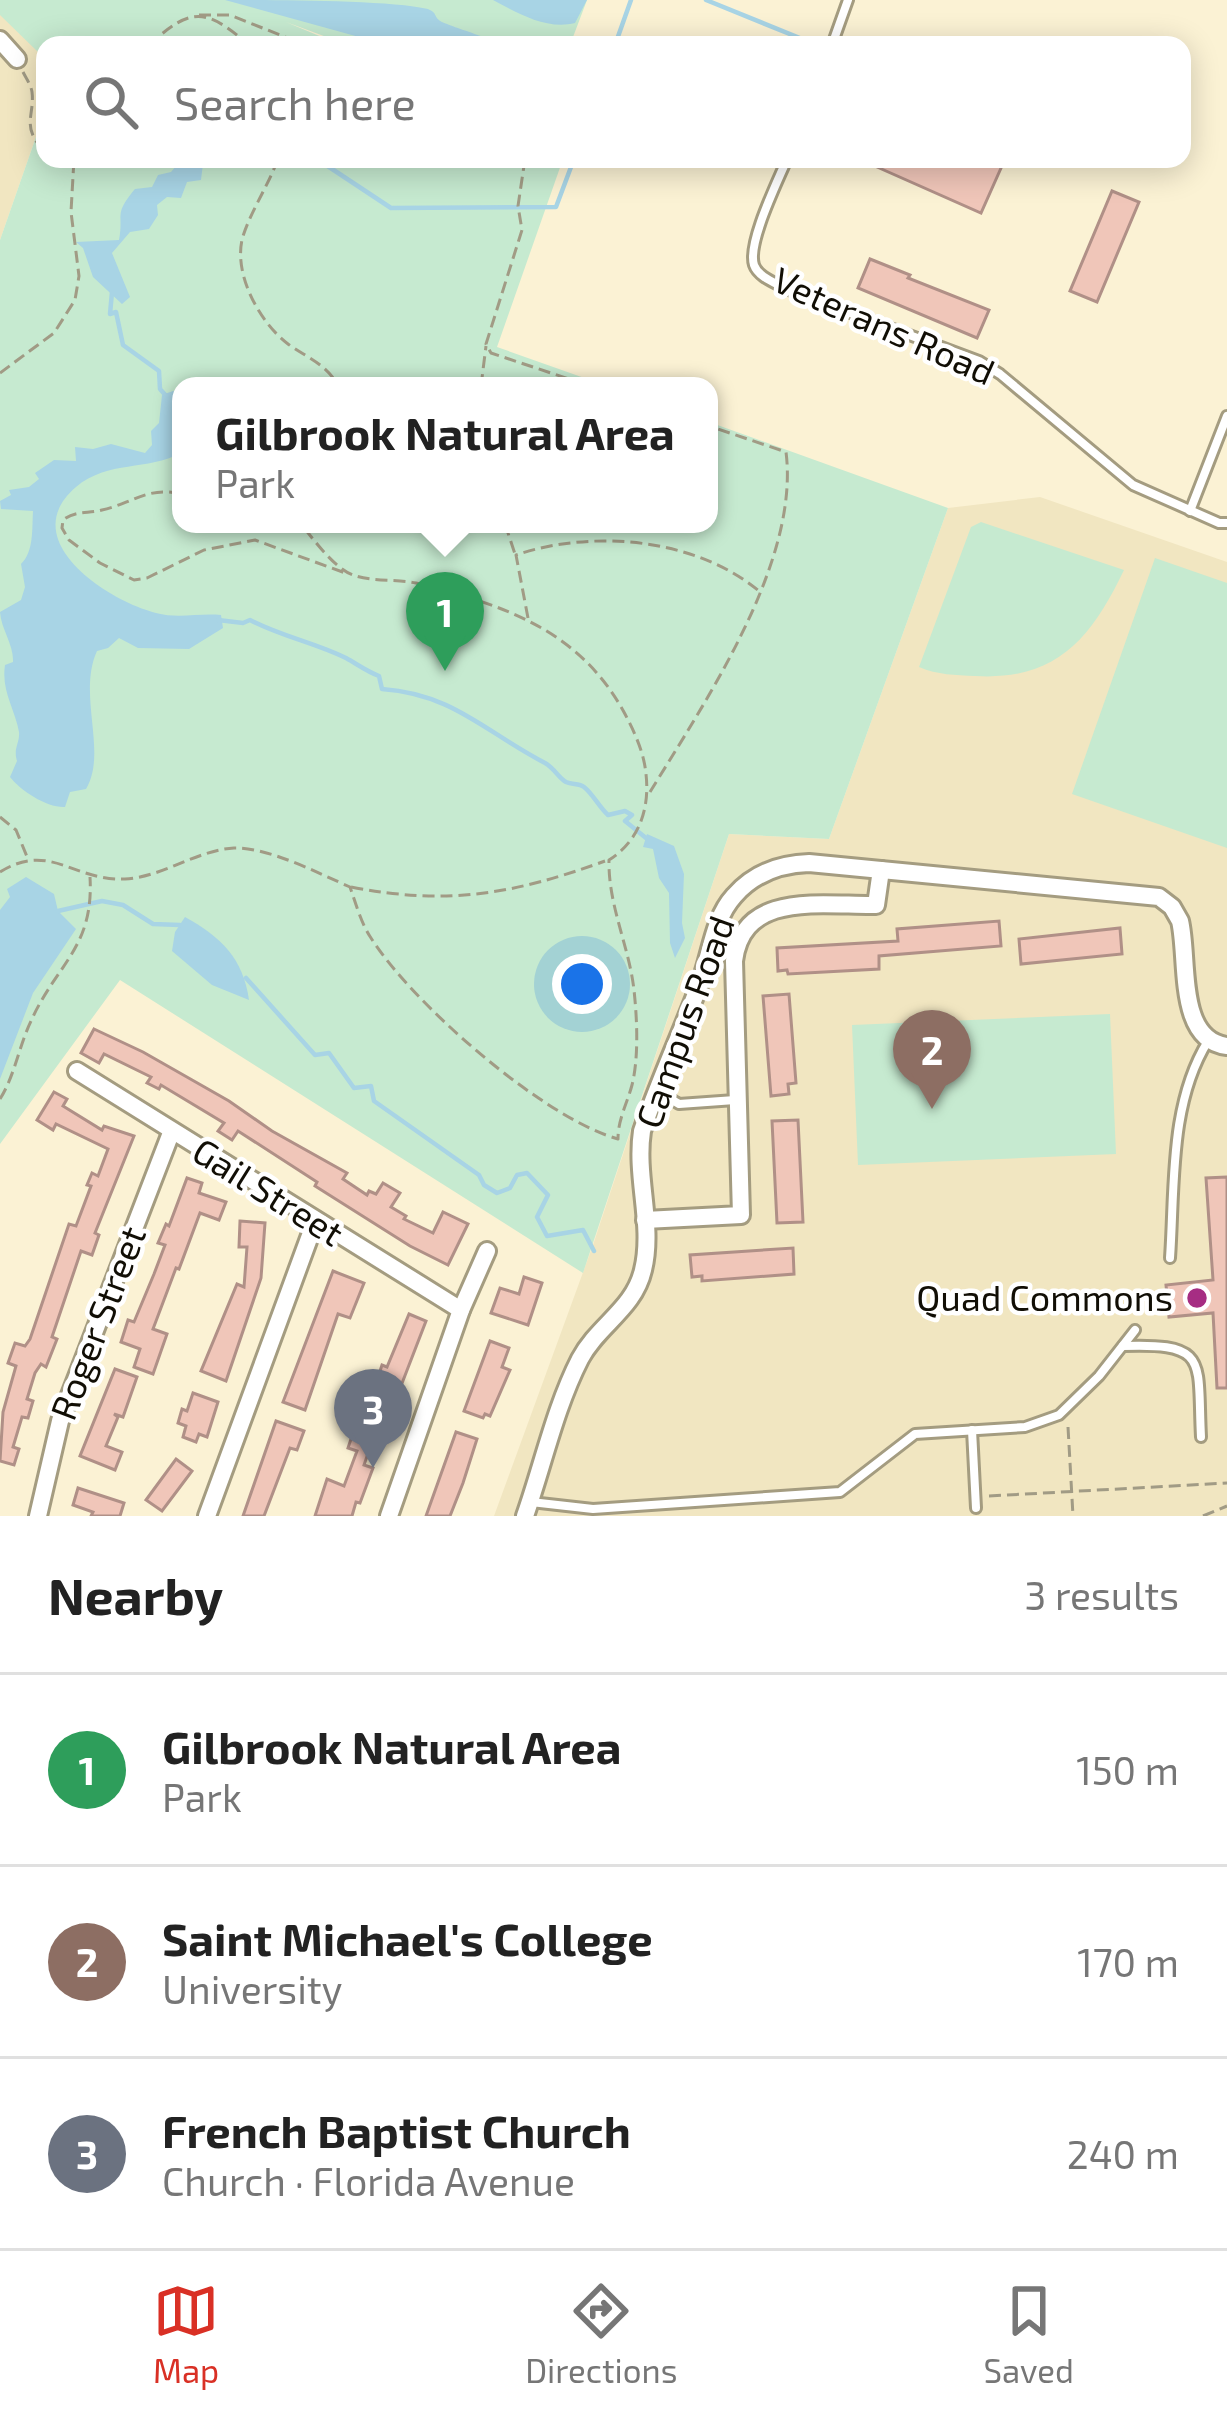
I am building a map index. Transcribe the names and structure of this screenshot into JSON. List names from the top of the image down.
{
  "streets": {
    "street": ["Campus Road", "Gail Street", "Roger Street"],
    "lane": ["Veterans Road"]
  },
  "crossings": [
    ["Gail Street", "Roger Street"]
  ],
  "places": ["Quad Commons"],
  "page": {
    "search": "Search here",
    "popup": ["Gilbrook Natural Area", "Park"],
    "pins": ["1", "2", "3"],
    "heading": ["Nearby", "3 results"],
    "list": [
      {
        "mark": "1",
        "name": "Gilbrook Natural Area",
        "note": "Park",
        "value": "150 m"
      },
      {
        "mark": "2",
        "name": "Saint Michael's College",
        "note": "University",
        "value": "170 m"
      },
      {
        "mark": "3",
        "name": "French Baptist Church",
        "note": "Church · Florida Avenue",
        "value": "240 m"
      }
    ],
    "nav": ["Map", "Directions", "Saved"]
  }
}
